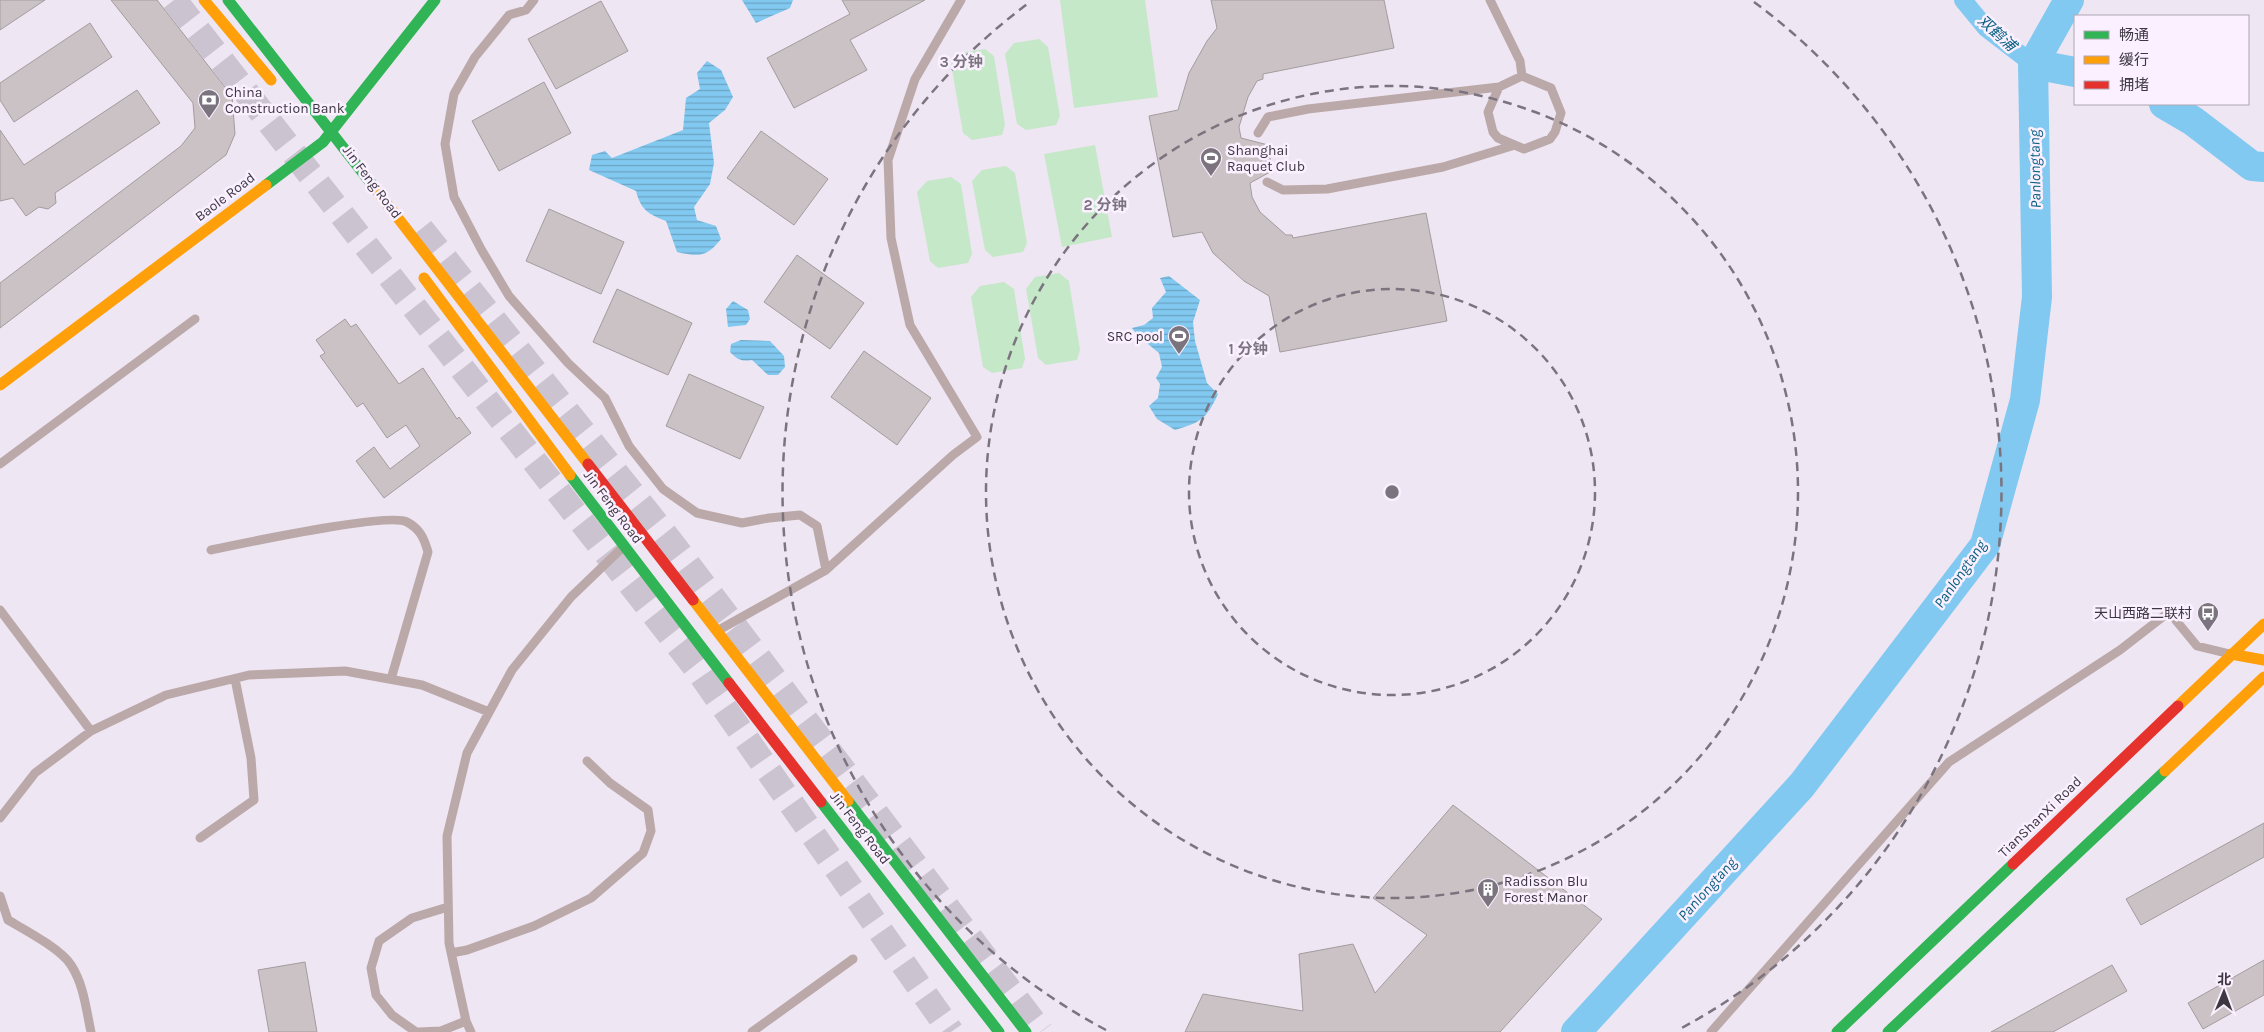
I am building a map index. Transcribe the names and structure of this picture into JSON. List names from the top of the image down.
{
  "streets": {
    "main road": ["Jin Feng Road", "Baole Road", "TianShanXi Road"]
  },
  "water": ["双鹤浦", "Panlongtang"],
  "places": {
    "bank": ["China Construction Bank"],
    "sports": ["Shanghai Raquet Club", "SRC pool"],
    "bus stop": ["天山西路二联村"],
    "building": ["Radisson Blu Forest Manor"]
  },
  "legend": ["畅通", "缓行", "拥堵"],
  "north": "top",
  "rings": ["3 分钟", "2 分钟", "1 分钟"]
}
